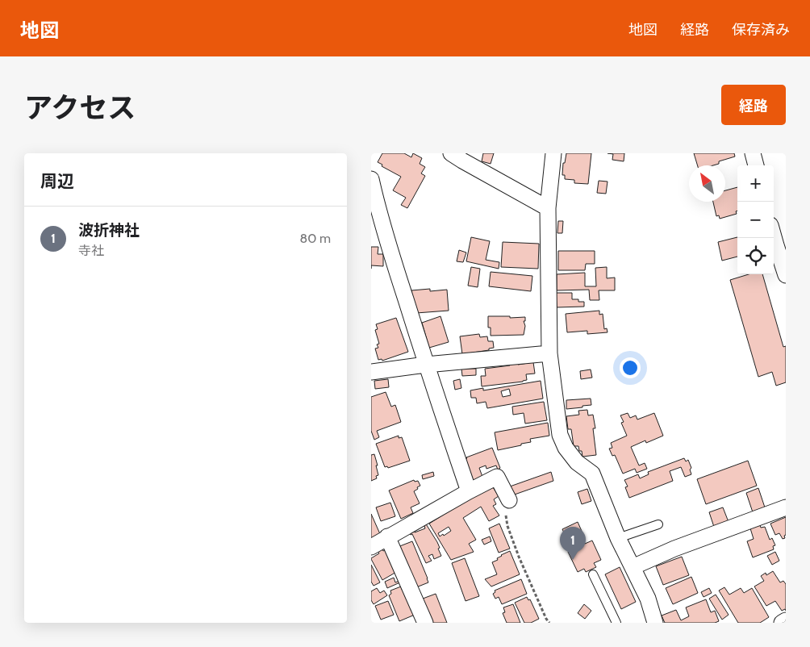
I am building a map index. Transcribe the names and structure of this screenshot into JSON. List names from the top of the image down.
{
  "north": "top left",
  "page": {
    "header": "地図",
    "nav": ["地図", "経路", "保存済み"],
    "title": "アクセス",
    "buttons": "経路",
    "heading": "周辺",
    "map_buttons": ["+", "−"],
    "list": [
      {
        "mark": "1",
        "name": "波折神社",
        "note": "寺社",
        "value": "80 m"
      }
    ],
    "pins": "1"
  }
}
